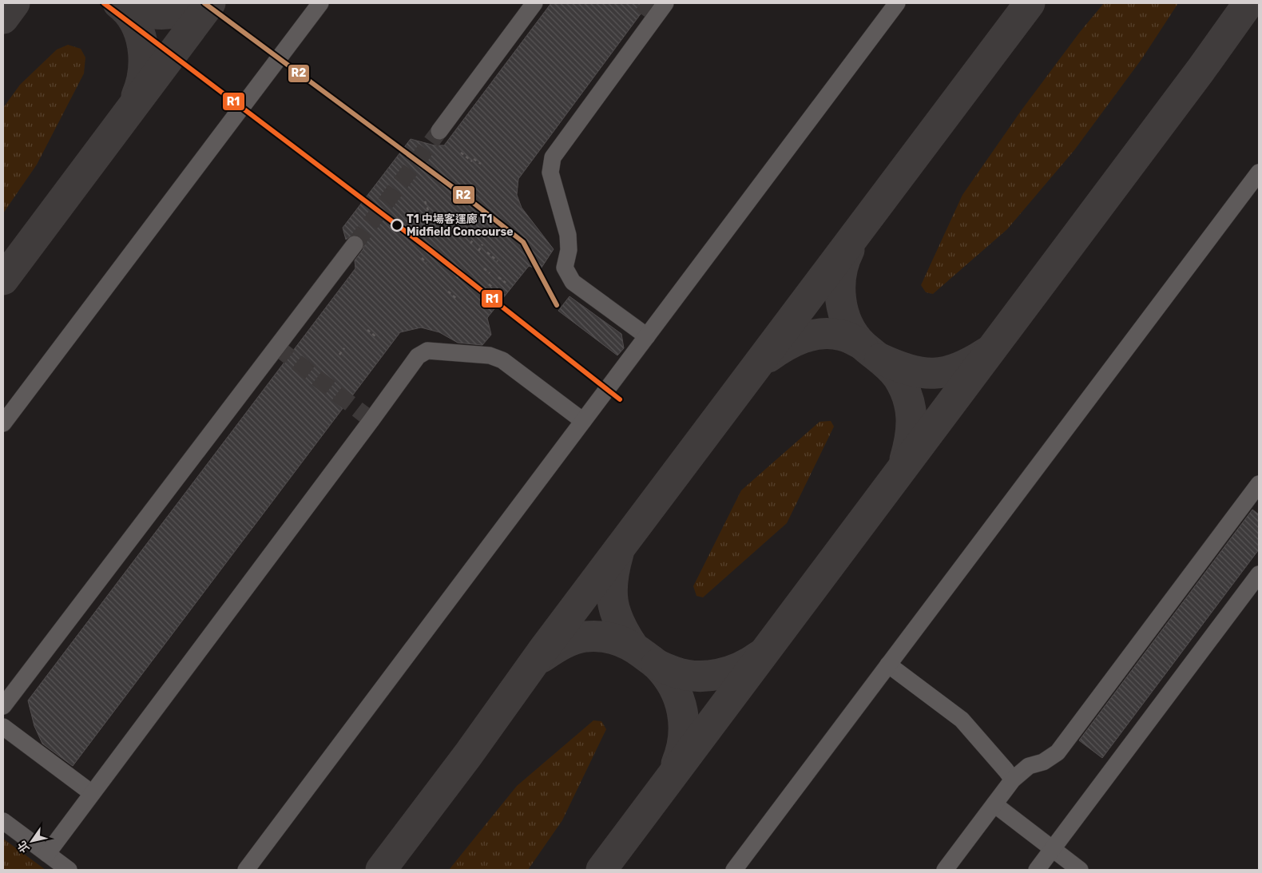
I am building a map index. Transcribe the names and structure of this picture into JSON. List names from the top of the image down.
{
  "places": ["T1 中場客運廊 T1 Midfield Concourse"],
  "lines": ["transit line R1", "transit line R2"],
  "north": "bottom left"
}
